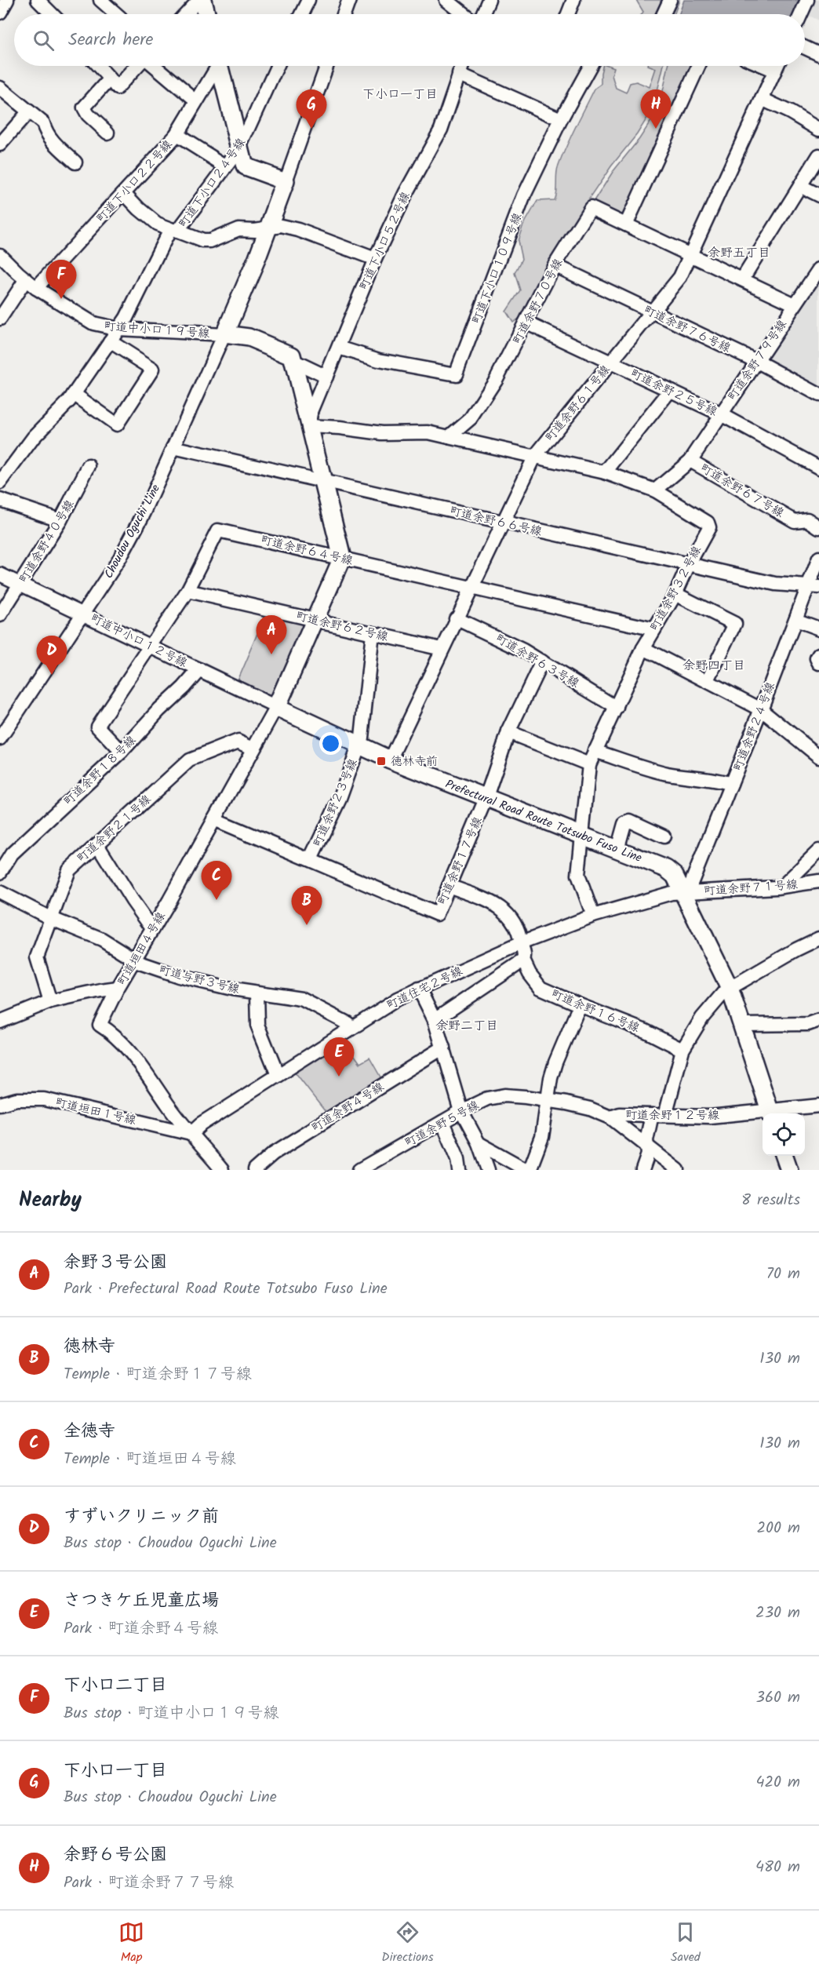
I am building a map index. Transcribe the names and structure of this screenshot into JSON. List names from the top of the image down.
{
  "streets": {
    "main road": ["Prefectural Road Route Totsubo Fuso Line"],
    "street": [
      "町道下小口２２号線",
      "町道下小口２４号線",
      "町道下小口５２号線",
      "町道下小口１０９号線",
      "町道余野７０号線",
      "町道余野７６号線",
      "町道中小口１９号線",
      "町道余野７９号線",
      "町道余野２５号線",
      "町道余野６１号線",
      "町道余野６７号線",
      "町道余野６６号線",
      "Choudou Oguchi Line",
      "町道余野４０号線",
      "町道余野６４号線",
      "町道余野３２号線",
      "町道余野６２号線",
      "町道中小口１２号線",
      "町道余野６３号線",
      "町道余野２４号線",
      "町道余野１８号線",
      "町道余野２３号線",
      "町道余野２１号線",
      "町道余野１７号線",
      "町道余野７１号線",
      "町道垣田４号線",
      "町道与野３号線",
      "町道住宅２号線",
      "町道余野１６号線",
      "町道余野４号線",
      "町道垣田１号線",
      "町道余野１２号線",
      "町道余野５号線"
    ]
  },
  "crossings": [
    ["町道下小口２２号線", "町道中小口１９号線"],
    ["町道下小口２４号線", "町道中小口１９号線"],
    ["町道下小口５２号線", "町道下小口１０９号線"],
    ["町道余野７０号線", "町道余野７６号線"],
    ["町道余野７０号線", "町道余野７９号線"],
    ["町道余野７０号線", "町道余野２５号線"],
    ["町道余野７０号線", "町道余野６１号線"],
    ["町道余野７０号線", "町道余野３２号線"],
    ["町道余野７６号線", "町道余野７９号線"],
    ["町道余野７６号線", "町道余野６１号線"],
    ["町道中小口１９号線", "Choudou Oguchi Line"],
    ["町道余野７９号線", "町道余野２５号線"],
    ["町道余野７９号線", "町道余野６７号線"],
    ["町道余野７９号線", "町道余野３２号線"],
    ["町道余野２５号線", "町道余野６１号線"],
    ["町道余野６１号線", "町道余野６６号線"],
    ["町道余野６１号線", "町道余野６４号線"],
    ["町道余野６１号線", "町道余野３２号線"],
    ["町道余野６１号線", "町道余野６２号線"],
    ["町道余野６１号線", "町道余野６３号線"],
    ["町道余野６１号線", "Prefectural Road Route Totsubo Fuso Line"],
    ["町道余野６６号線", "Choudou Oguchi Line"],
    ["町道余野６６号線", "町道余野３２号線"],
    ["町道余野６６号線", "町道余野２４号線"],
    ["Choudou Oguchi Line", "町道中小口１２号線"],
    ["町道余野４０号線", "町道中小口１２号線"],
    ["町道余野６４号線", "町道余野３２号線"],
    ["町道余野６４号線", "町道余野６２号線"],
    ["町道余野６４号線", "町道中小口１２号線"],
    ["町道余野６４号線", "町道余野１８号線"],
    ["町道余野３２号線", "町道余野６３号線"],
    ["町道余野３２号線", "Prefectural Road Route Totsubo Fuso Line"],
    ["町道余野３２号線", "町道住宅２号線"],
    ["町道余野６２号線", "町道余野２３号線"],
    ["町道中小口１２号線", "町道余野１８号線"],
    ["町道中小口１２号線", "Prefectural Road Route Totsubo Fuso Line"],
    ["町道中小口１２号線", "町道垣田４号線"],
    ["町道余野６３号線", "町道余野１７号線"],
    ["町道余野２４号線", "Prefectural Road Route Totsubo Fuso Line"],
    ["町道余野２４号線", "町道余野７１号線"],
    ["町道余野２４号線", "町道住宅２号線"],
    ["町道余野２３号線", "Prefectural Road Route Totsubo Fuso Line"],
    ["町道余野２３号線", "町道余野１７号線"],
    ["Prefectural Road Route Totsubo Fuso Line", "町道余野１７号線"],
    ["Prefectural Road Route Totsubo Fuso Line", "町道余野７１号線"],
    ["Prefectural Road Route Totsubo Fuso Line", "町道垣田４号線"],
    ["Prefectural Road Route Totsubo Fuso Line", "町道住宅２号線"],
    ["Prefectural Road Route Totsubo Fuso Line", "町道余野１２号線"],
    ["町道余野２１号線", "町道垣田４号線"],
    ["町道余野２１号線", "町道与野３号線"],
    ["町道余野１７号線", "町道垣田４号線"],
    ["町道余野１７号線", "町道余野１６号線"],
    ["町道余野７１号線", "町道住宅２号線"],
    ["町道垣田４号線", "町道与野３号線"],
    ["町道垣田４号線", "町道住宅２号線"],
    ["町道垣田４号線", "町道垣田１号線"],
    ["町道与野３号線", "町道住宅２号線"],
    ["町道住宅２号線", "町道余野１６号線"],
    ["町道住宅２号線", "町道垣田１号線"],
    ["町道余野１２号線", "町道余野５号線"]
  ],
  "districts": [
    "下小口一丁目",
    "余野五丁目",
    "余野四丁目",
    "余野二丁目"
  ],
  "places": {
    "transit": ["徳林寺前"]
  },
  "page": {
    "search": "Search here",
    "pins": [
      "G",
      "H",
      "F",
      "A",
      "D",
      "C",
      "B",
      "E"
    ],
    "heading": ["Nearby", "8 results"],
    "list": [
      {
        "mark": "A",
        "name": "余野３号公園",
        "note": "Park · Prefectural Road Route Totsubo Fuso Line",
        "value": "70 m"
      },
      {
        "mark": "B",
        "name": "徳林寺",
        "note": "Temple · 町道余野１７号線",
        "value": "130 m"
      },
      {
        "mark": "C",
        "name": "全徳寺",
        "note": "Temple · 町道垣田４号線",
        "value": "130 m"
      },
      {
        "mark": "D",
        "name": "すずいクリニック前",
        "note": "Bus stop · Choudou Oguchi Line",
        "value": "200 m"
      },
      {
        "mark": "E",
        "name": "さつきケ丘児童広場",
        "note": "Park · 町道余野４号線",
        "value": "230 m"
      },
      {
        "mark": "F",
        "name": "下小口二丁目",
        "note": "Bus stop · 町道中小口１９号線",
        "value": "360 m"
      },
      {
        "mark": "G",
        "name": "下小口一丁目",
        "note": "Bus stop · Choudou Oguchi Line",
        "value": "420 m"
      },
      {
        "mark": "H",
        "name": "余野６号公園",
        "note": "Park · 町道余野７７号線",
        "value": "480 m"
      }
    ],
    "nav": ["Map", "Directions", "Saved"]
  }
}
